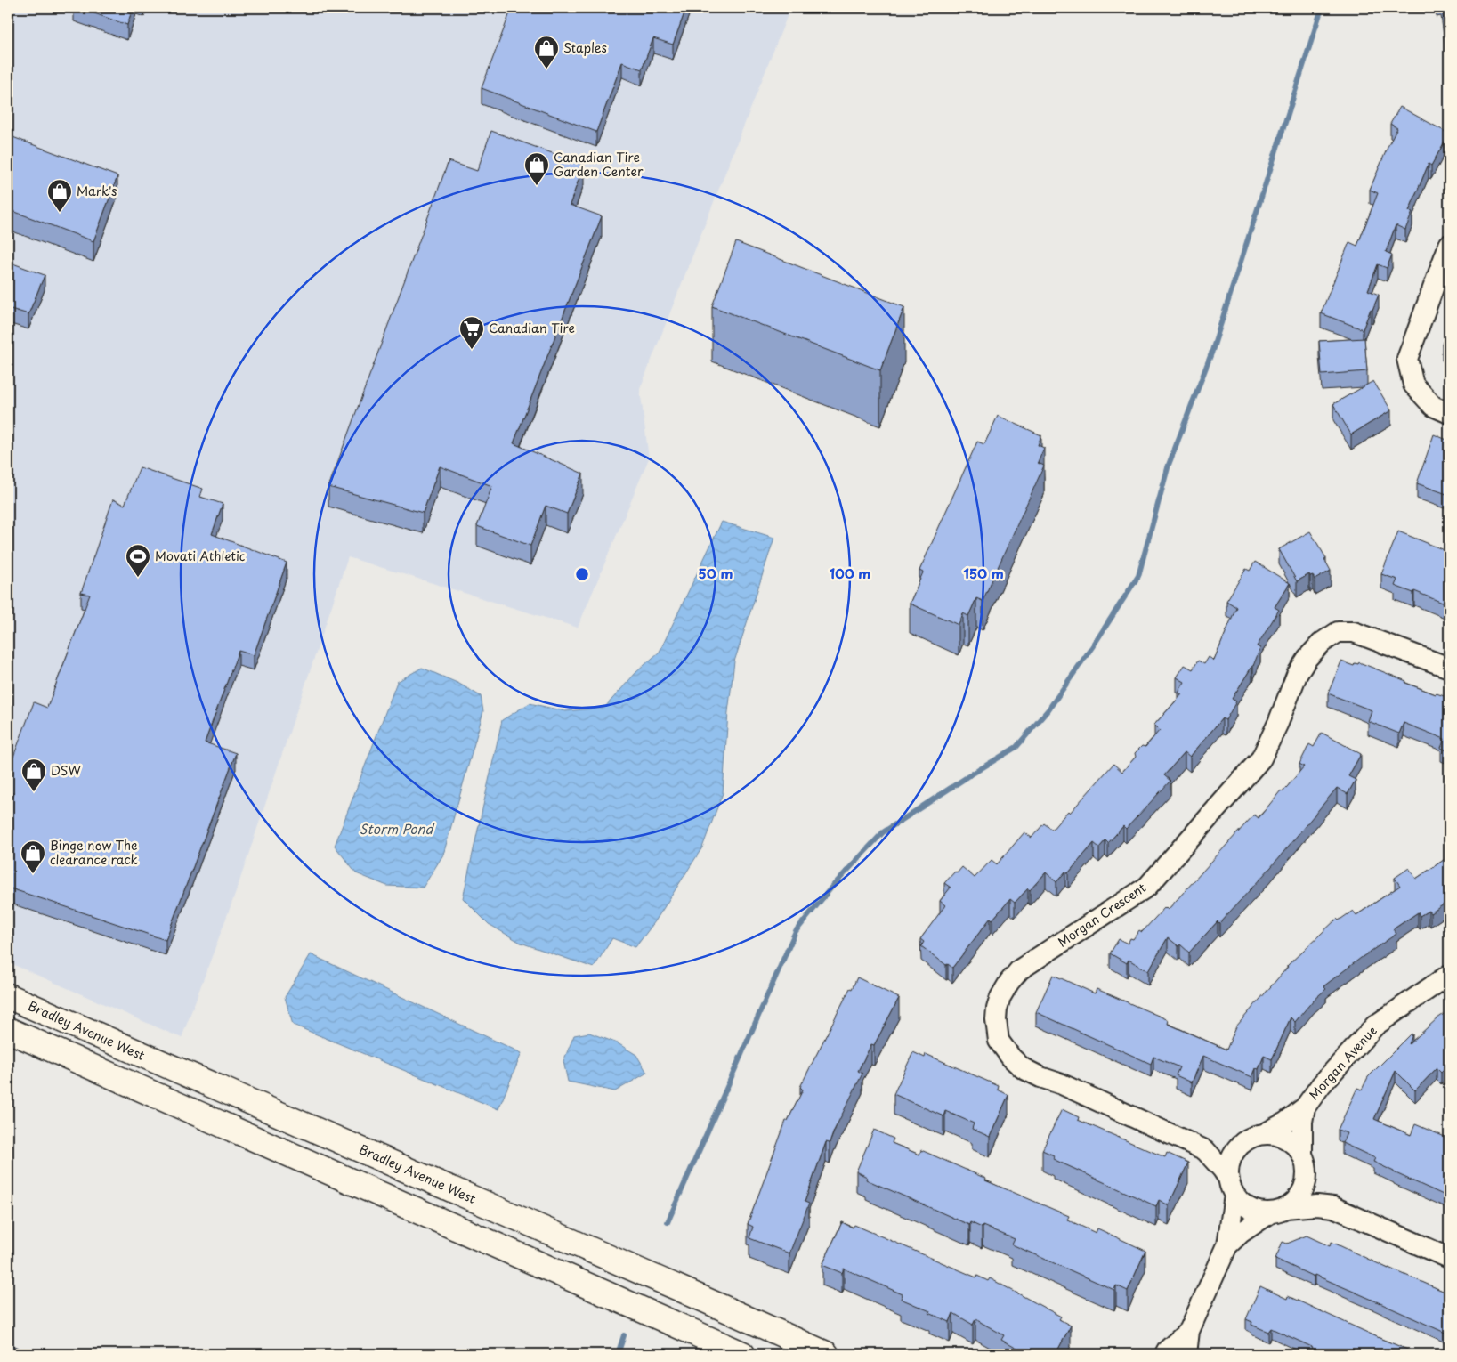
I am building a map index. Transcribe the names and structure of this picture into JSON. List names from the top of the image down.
{
  "streets": {
    "main road": ["Bradley Avenue West"],
    "street": ["Morgan Crescent", "Morgan Avenue"]
  },
  "crossings": [
    ["Morgan Crescent", "Morgan Avenue"]
  ],
  "water": ["Storm Pond"],
  "places": {
    "shop": [
      "Staples",
      "Canadian Tire Garden Center",
      "Mark's",
      "DSW",
      "Binge now The clearance rack"
    ],
    "supermarket": ["Canadian Tire"],
    "sports": ["Movati Athletic"]
  },
  "rings": ["50 m", "100 m", "150 m"]
}
